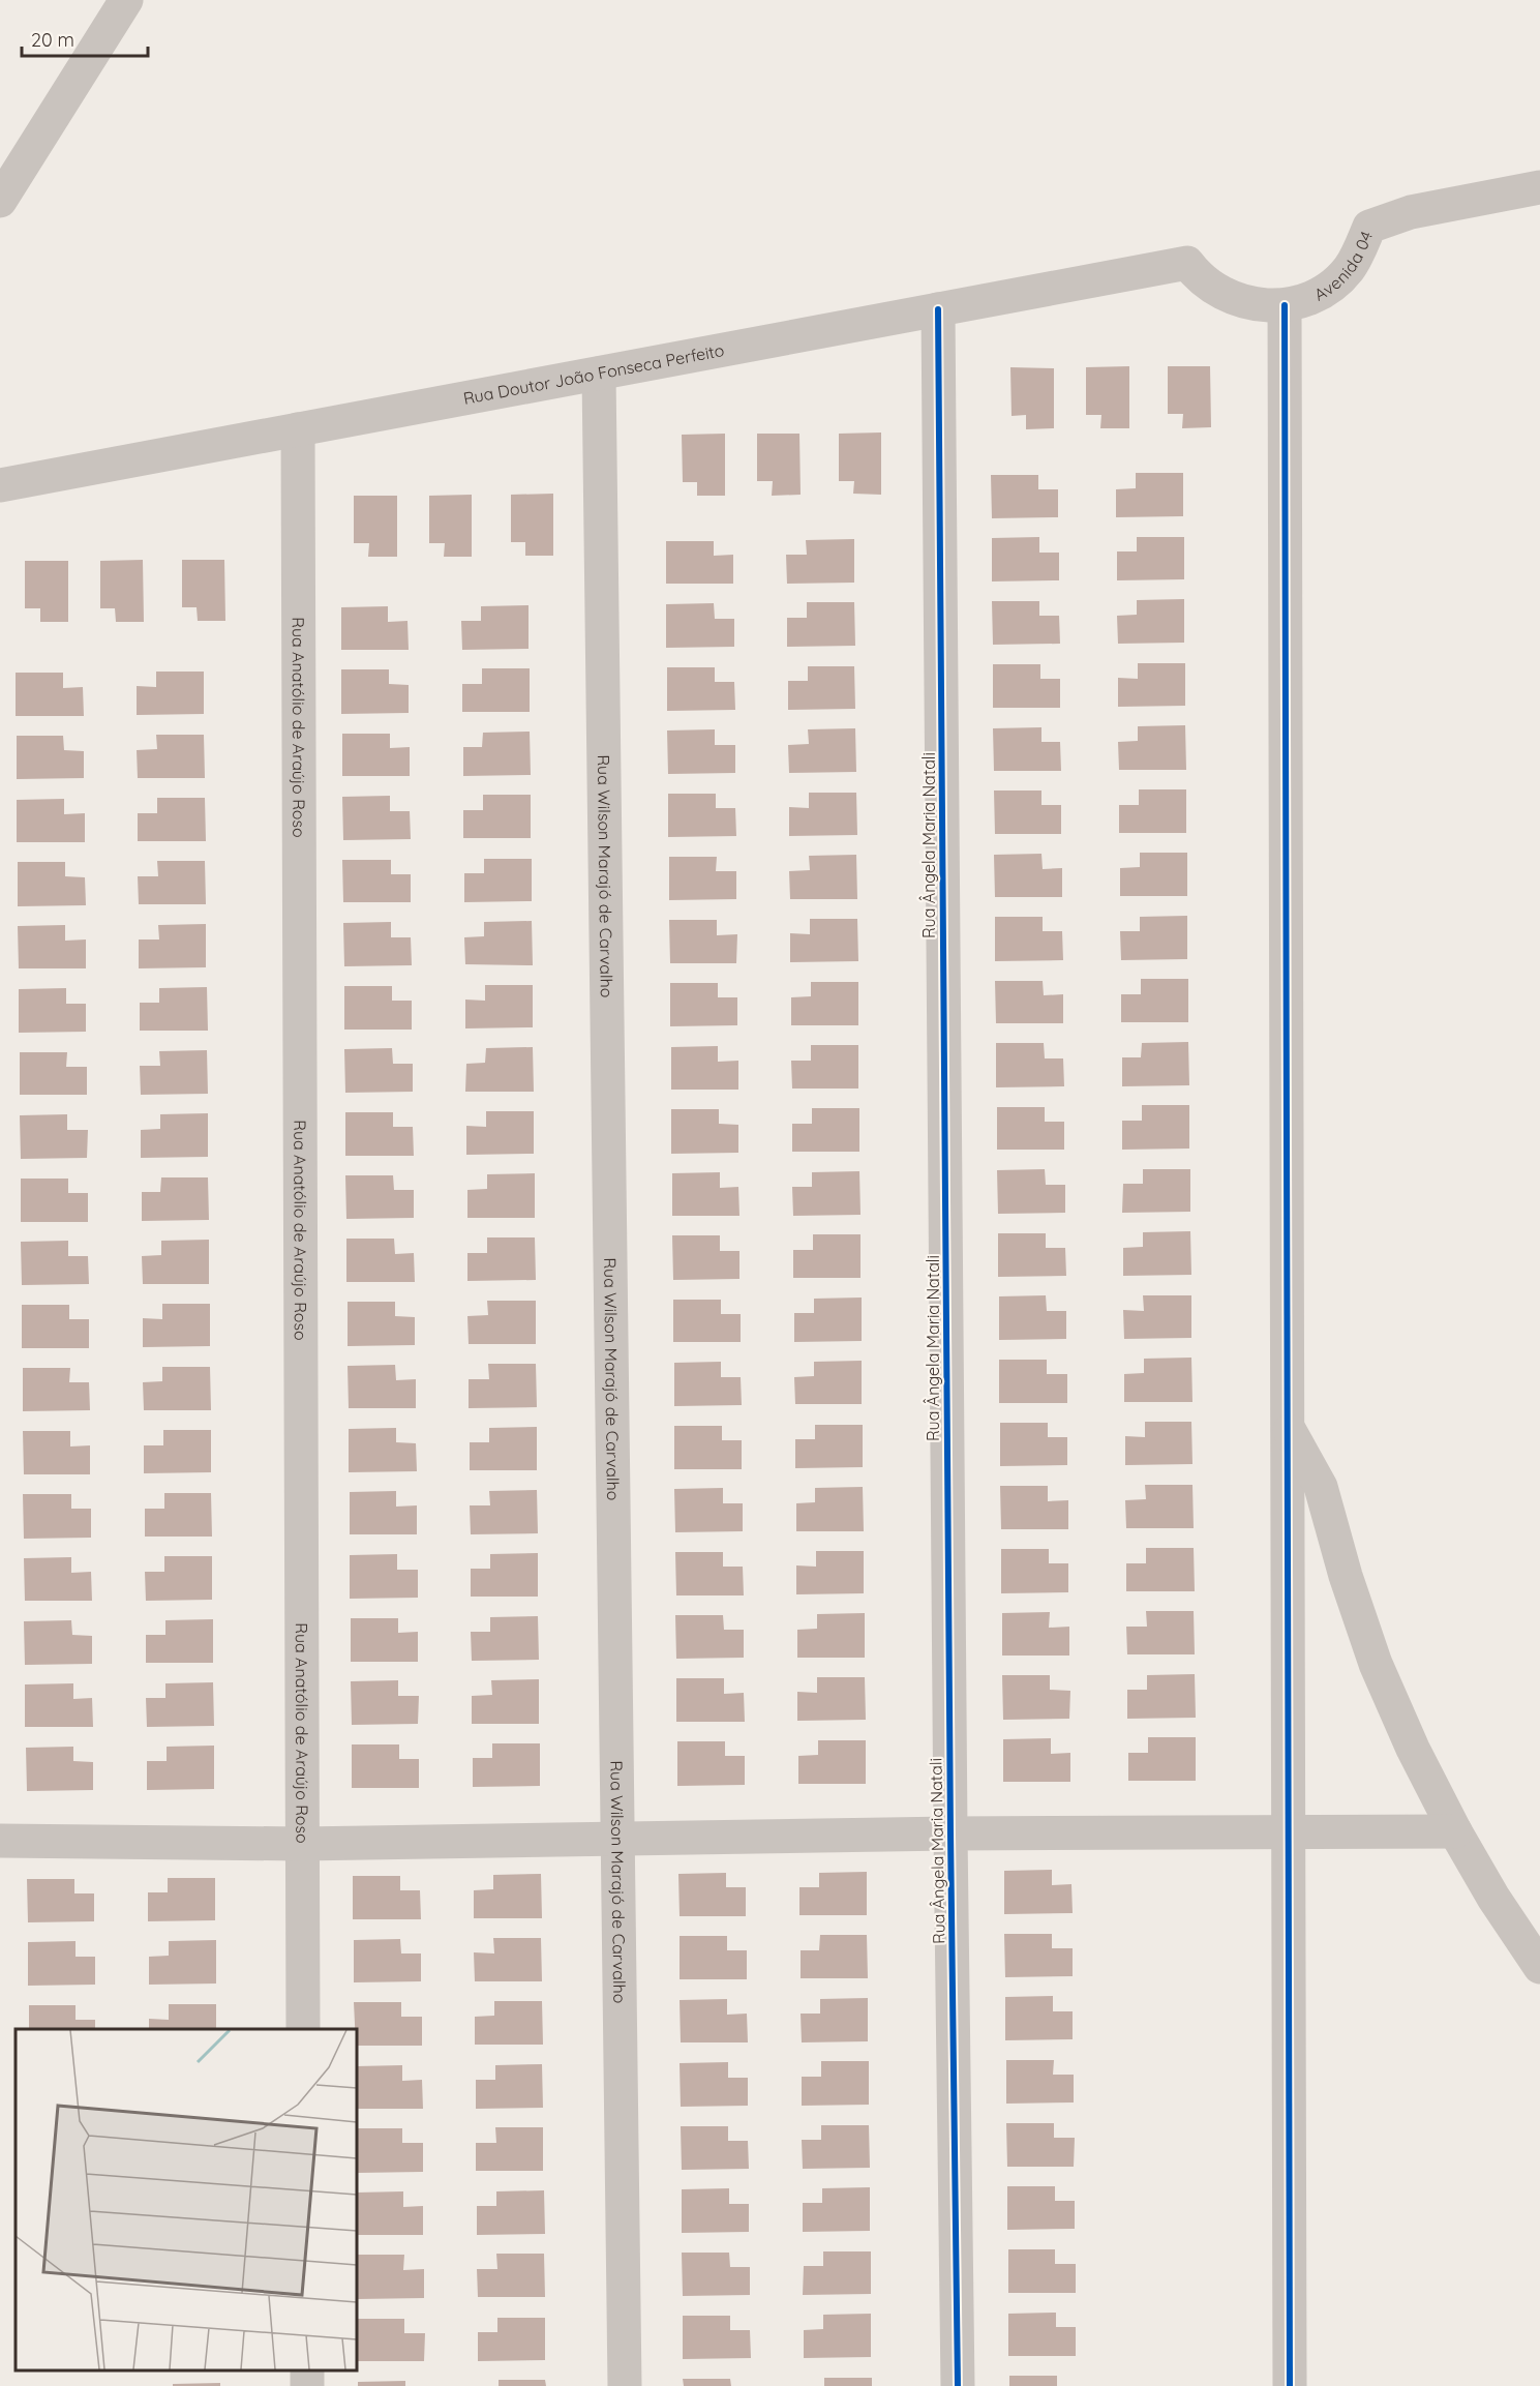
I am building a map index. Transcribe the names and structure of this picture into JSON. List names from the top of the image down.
{
  "streets": {
    "street": [
      "Avenida 04",
      "Rua Doutor João Fonseca Perfeito",
      "Rua Anatólio de Araújo Roso",
      "Rua Ângela Maria Natali",
      "Rua Wilson Marajó de Carvalho"
    ]
  },
  "crossings": [
    ["Avenida 04", "Rua Doutor João Fonseca Perfeito"],
    ["Rua Doutor João Fonseca Perfeito", "Rua Anatólio de Araújo Roso"],
    ["Rua Doutor João Fonseca Perfeito", "Rua Ângela Maria Natali"],
    ["Rua Doutor João Fonseca Perfeito", "Rua Wilson Marajó de Carvalho"]
  ],
  "scale_bar": "20 m"
}
